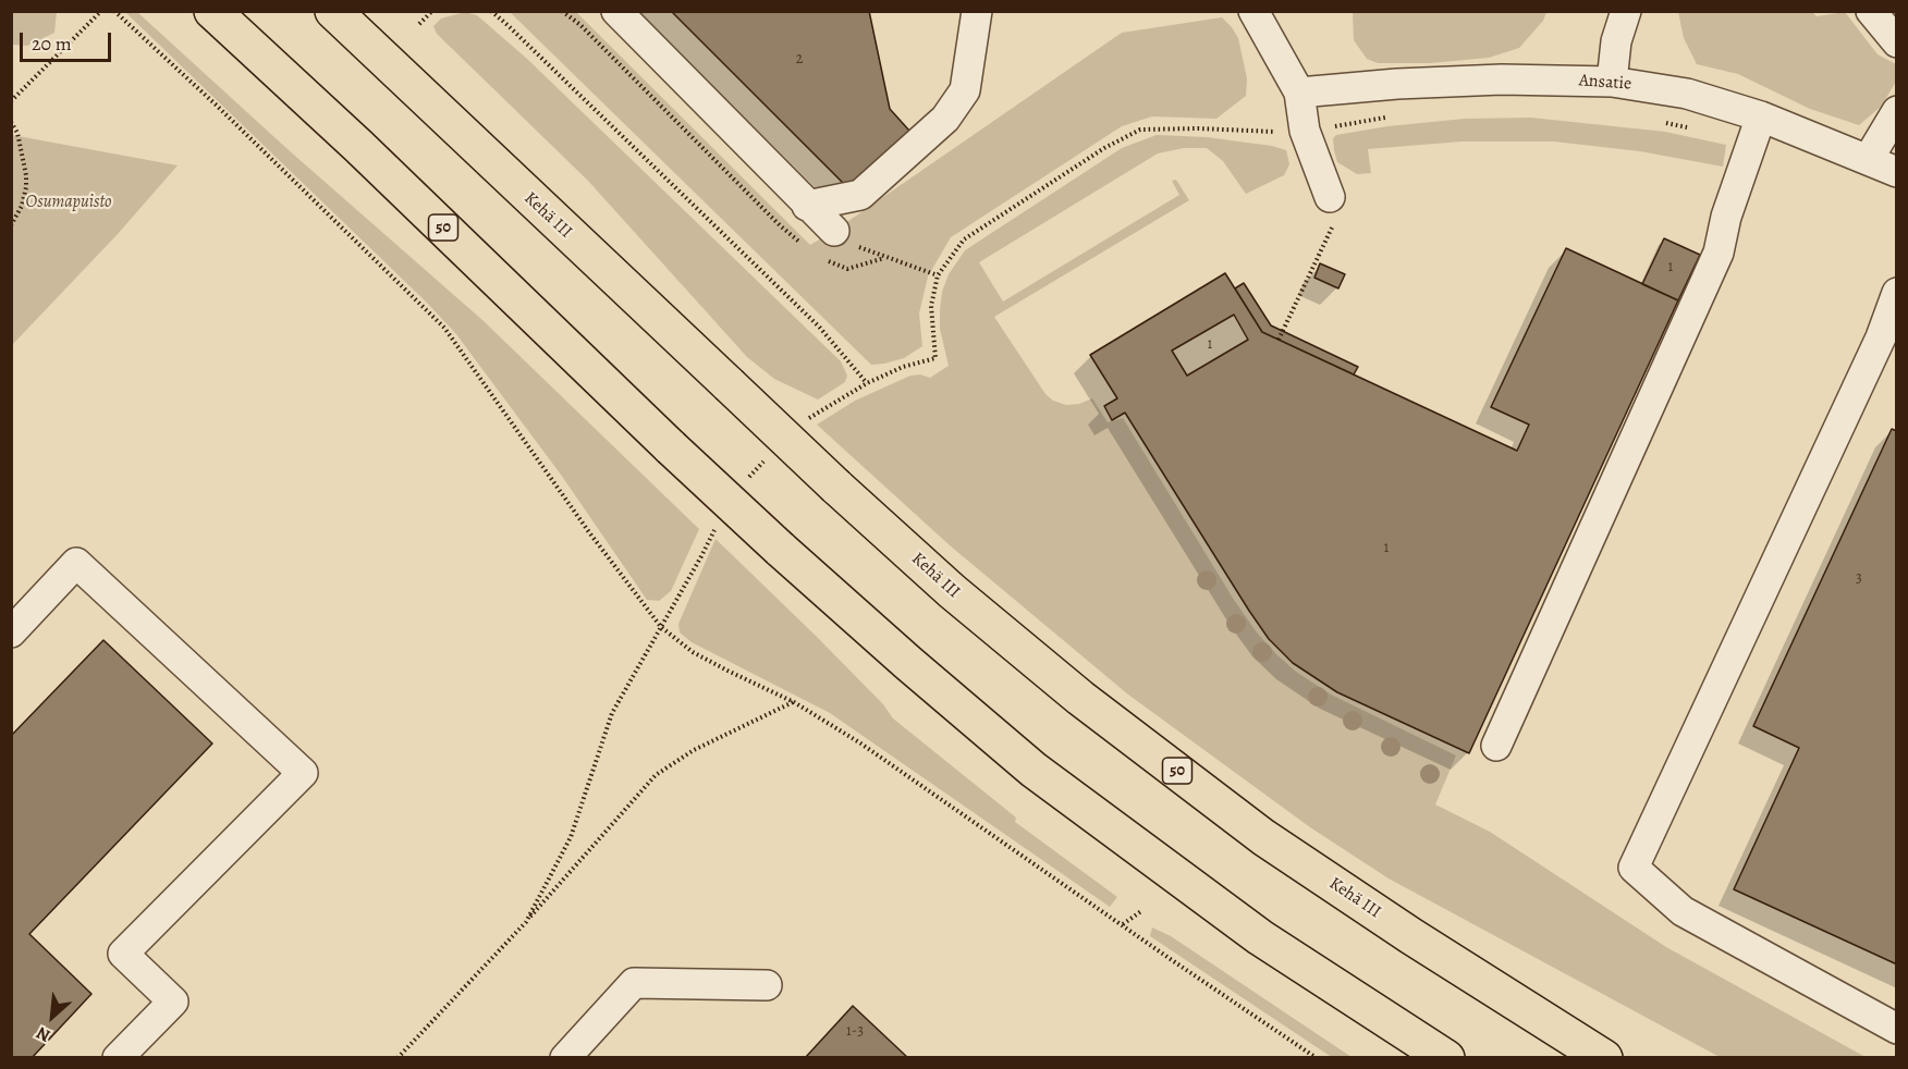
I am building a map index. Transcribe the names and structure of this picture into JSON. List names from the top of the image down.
{
  "streets": {
    "highway": ["Kehä III", "50"],
    "street": ["Ansatie"]
  },
  "parks": ["Osumapuisto"],
  "house_numbers": [
    "2",
    "1",
    "1",
    "1",
    "3",
    "1-3"
  ],
  "scale_bar": "20 m",
  "north": "bottom left"
}
